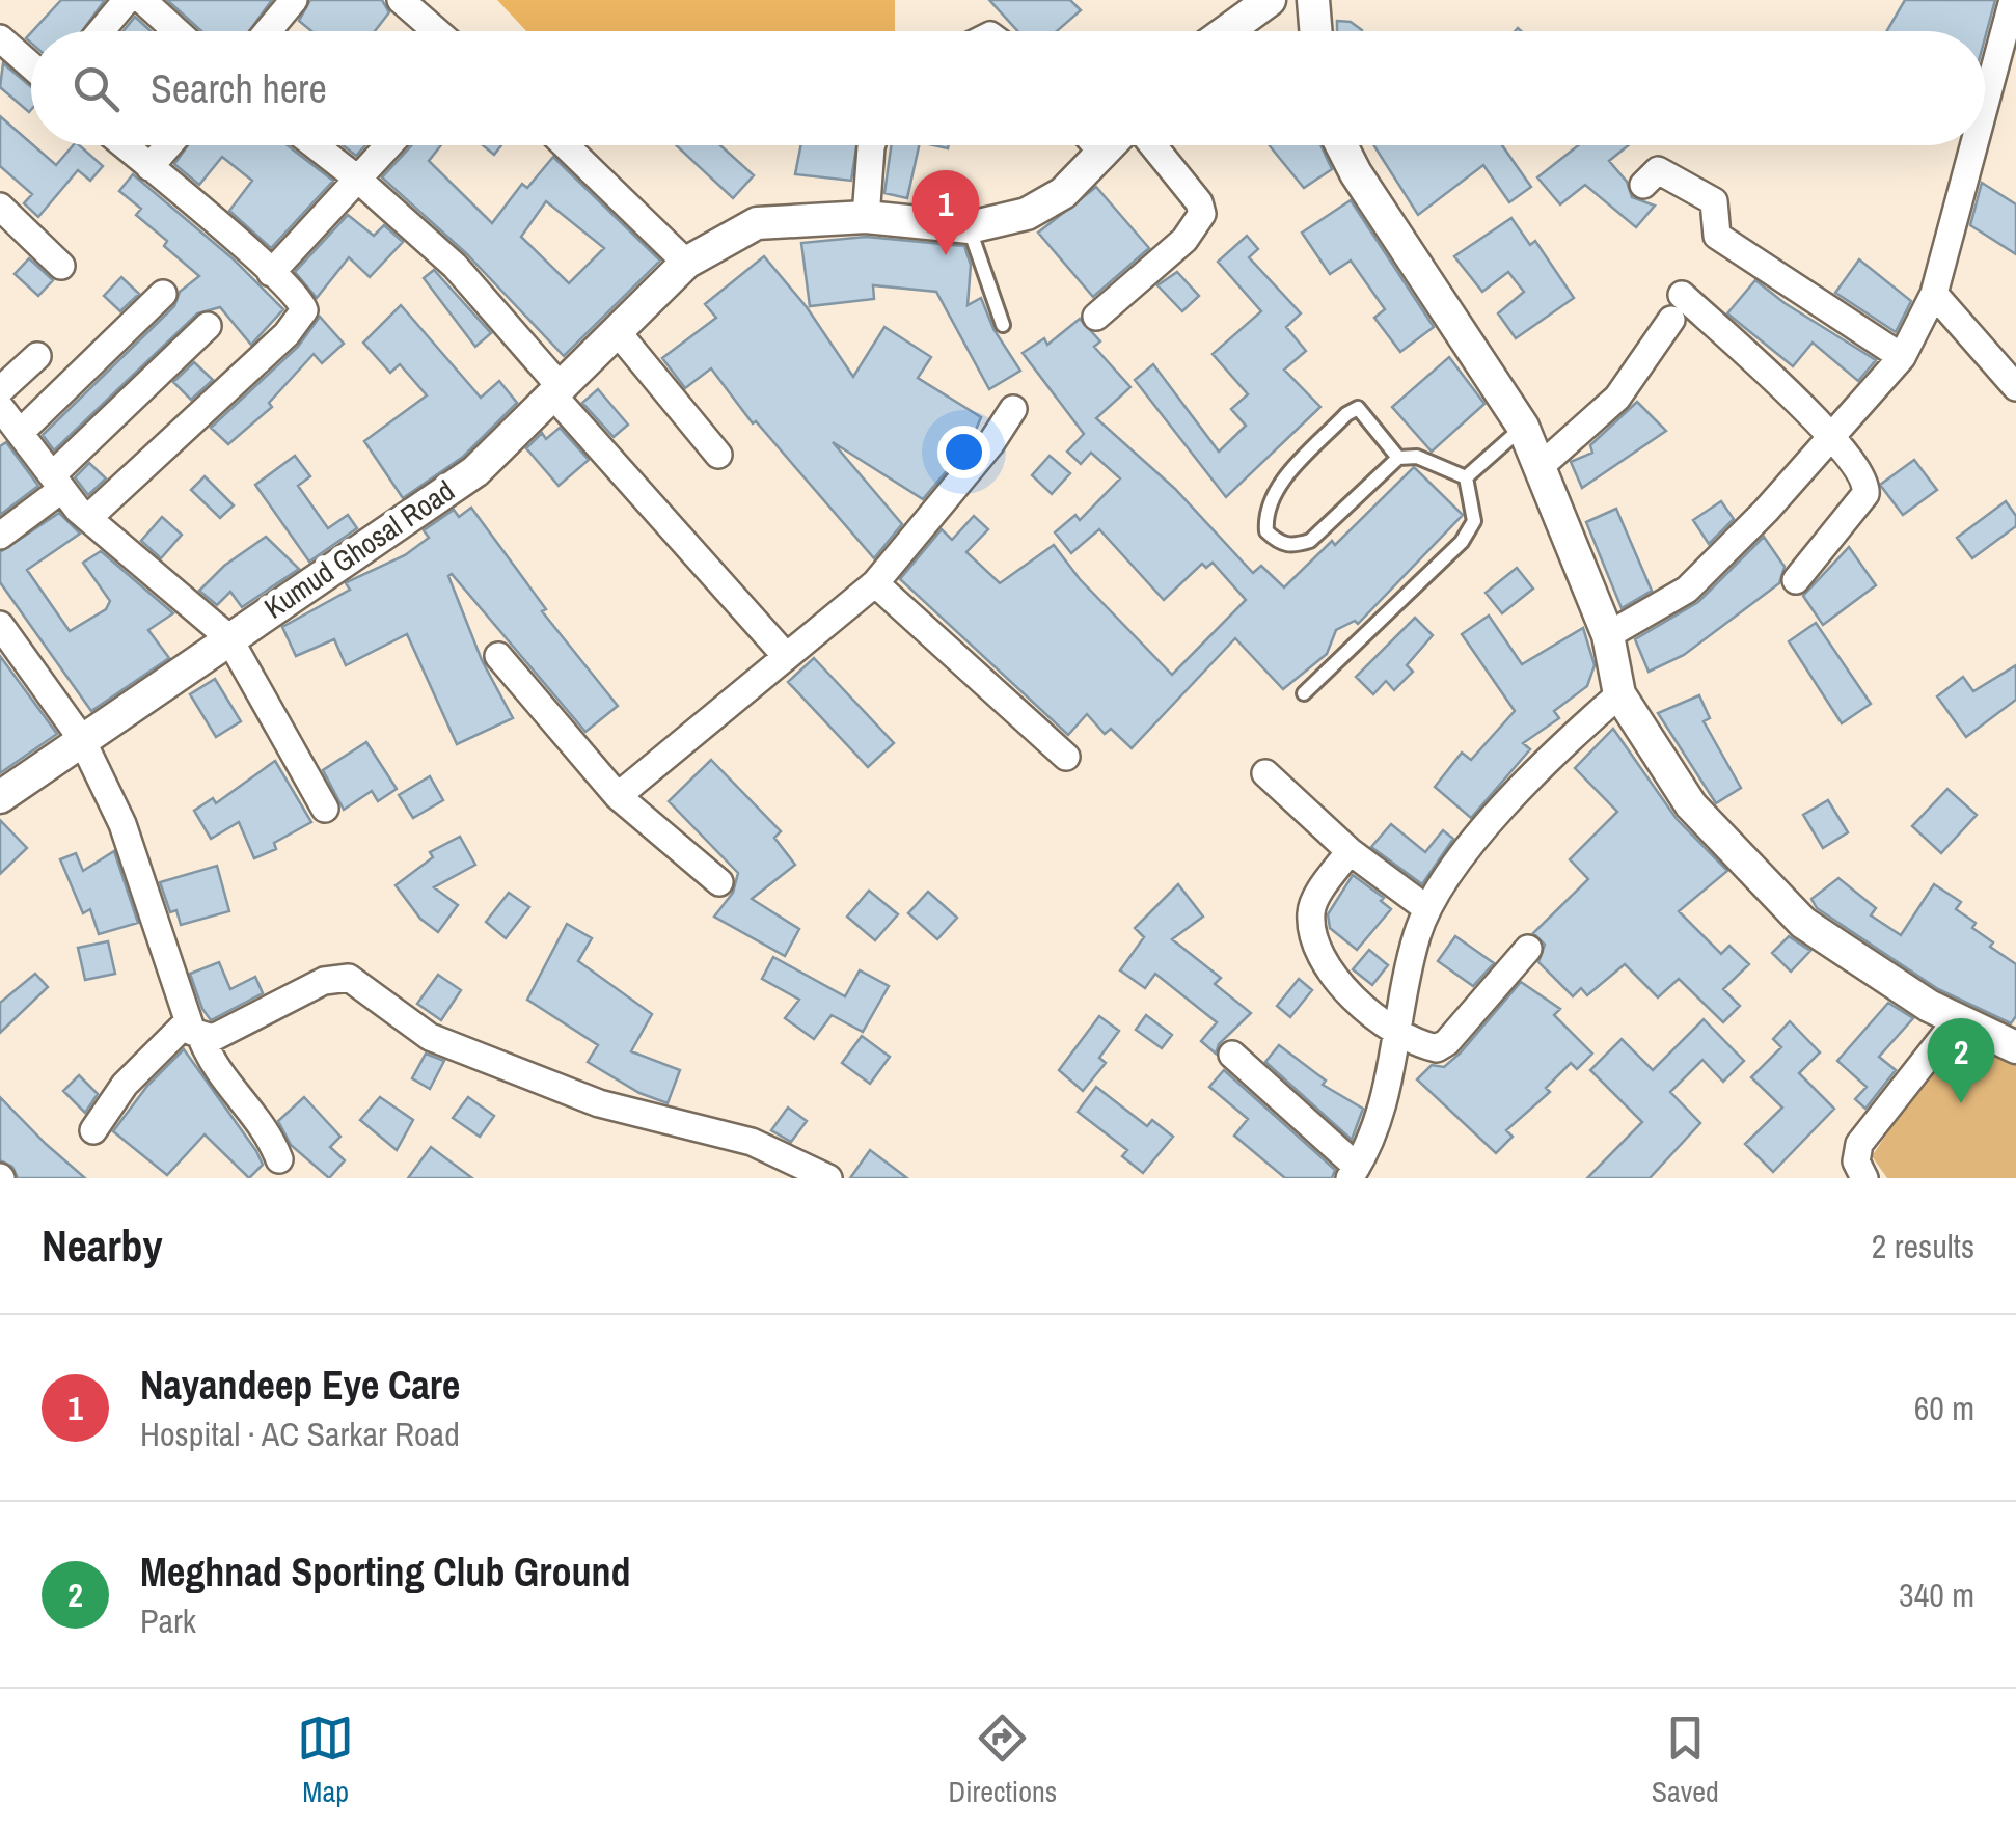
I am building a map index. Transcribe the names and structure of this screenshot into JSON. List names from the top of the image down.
{
  "streets": {
    "street": ["Kumud Ghosal Road"]
  },
  "page": {
    "search": "Search here",
    "pins": ["1", "2"],
    "heading": ["Nearby", "2 results"],
    "list": [
      {
        "mark": "1",
        "name": "Nayandeep Eye Care",
        "note": "Hospital · AC Sarkar Road",
        "value": "60 m"
      },
      {
        "mark": "2",
        "name": "Meghnad Sporting Club Ground",
        "note": "Park",
        "value": "340 m"
      }
    ],
    "nav": ["Map", "Directions", "Saved"]
  }
}
